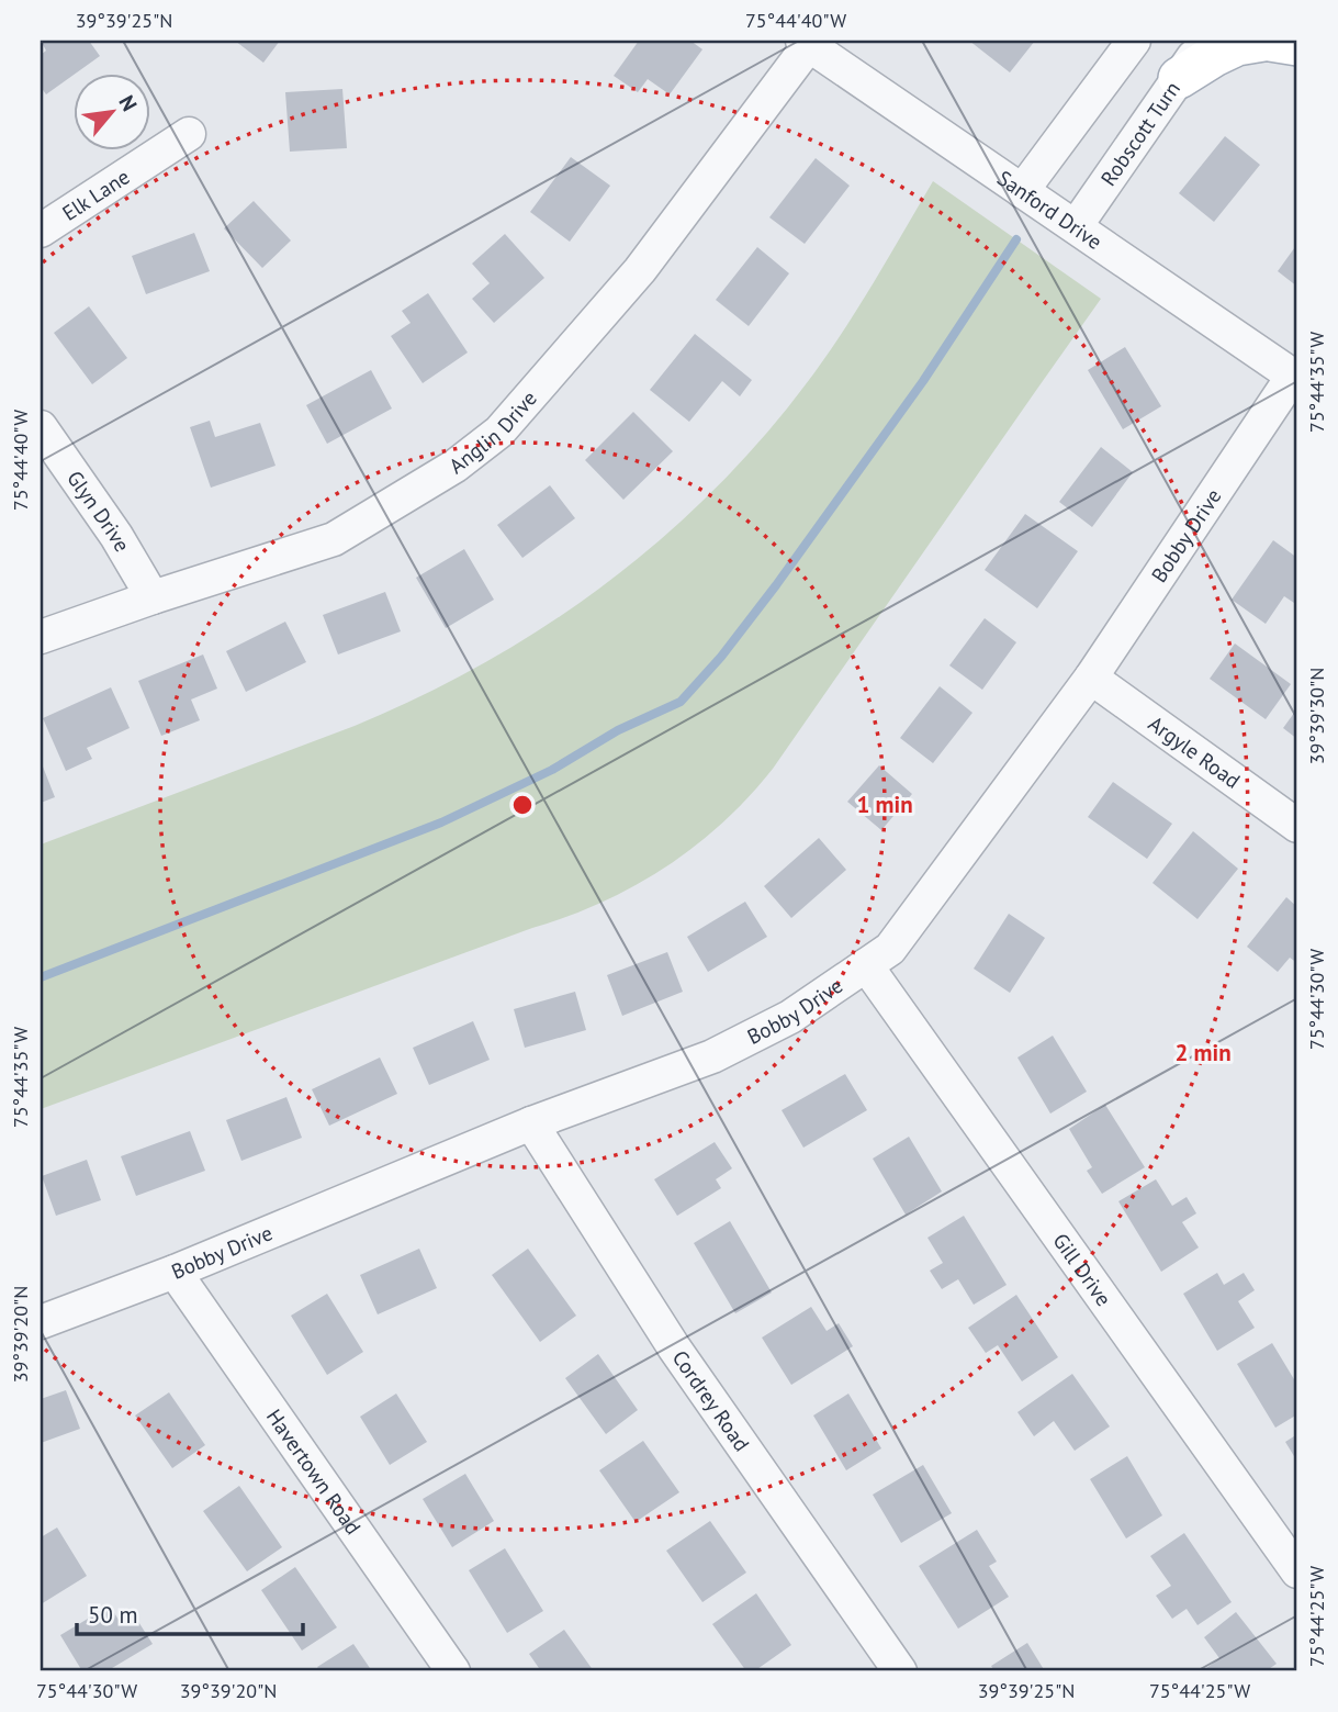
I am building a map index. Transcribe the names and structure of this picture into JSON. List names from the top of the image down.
{
  "streets": {
    "street": [
      "Robscott Turn",
      "Elk Lane",
      "Sanford Drive",
      "Anglin Drive",
      "Glyn Drive",
      "Bobby Drive",
      "Argyle Road",
      "Gill Drive",
      "Cordrey Road",
      "Havertown Road"
    ]
  },
  "crossings": [
    ["Robscott Turn", "Sanford Drive"],
    ["Sanford Drive", "Anglin Drive"],
    ["Sanford Drive", "Bobby Drive"],
    ["Anglin Drive", "Glyn Drive"],
    ["Bobby Drive", "Argyle Road"],
    ["Bobby Drive", "Gill Drive"],
    ["Bobby Drive", "Cordrey Road"],
    ["Bobby Drive", "Havertown Road"]
  ],
  "scale_bar": "50 m",
  "north": "top right",
  "coordinates": [
    "39°39'25\"N",
    "75°44'40\"W",
    "75°44'35\"W",
    "39°39'30\"N",
    "75°44'30\"W",
    "39°39'20\"N",
    "75°44'25\"W"
  ],
  "rings": ["1 min", "2 min"]
}
